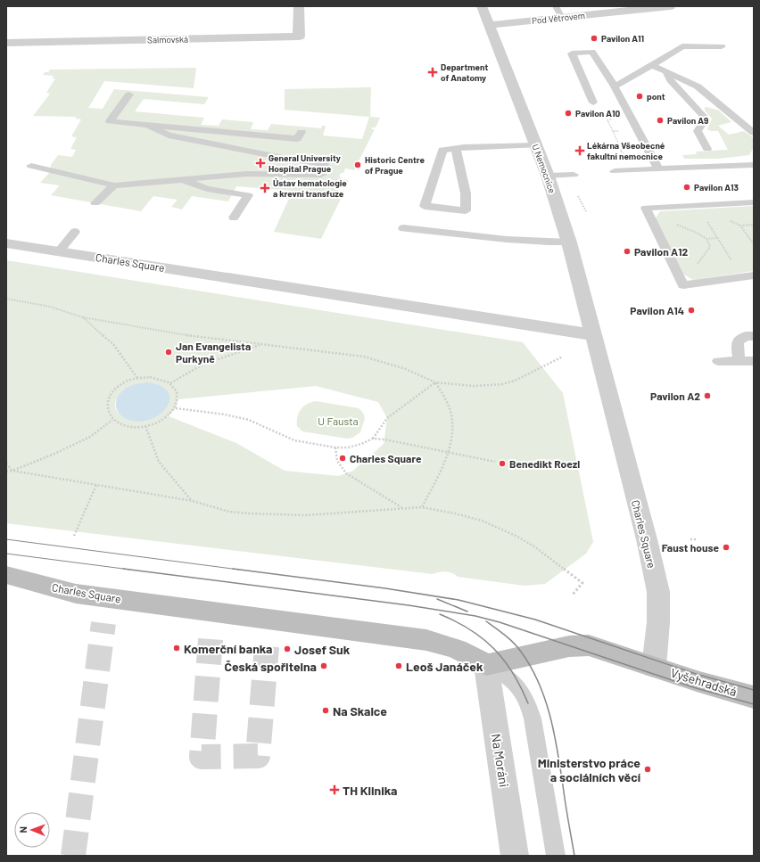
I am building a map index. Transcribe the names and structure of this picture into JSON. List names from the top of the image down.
{
  "streets": {
    "street": [
      "Pod Větrovem",
      "Salmovská",
      "U Nemocnice",
      "Charles Square",
      "Vyšehradská",
      "Na Moráni"
    ]
  },
  "crossings": [
    ["Pod Větrovem", "U Nemocnice"],
    ["U Nemocnice", "Charles Square"],
    ["Charles Square", "Vyšehradská"],
    ["Charles Square", "Na Moráni"]
  ],
  "parks": ["U Fausta"],
  "places": {
    "other": [
      "Pavilon A11",
      "pont",
      "Pavilon A10",
      "Pavilon A9",
      "Historic Centre of Prague",
      "Pavilon A13",
      "Pavilon A12",
      "Pavilon A14",
      "Jan Evangelista Purkyně",
      "Pavilon A2",
      "Charles Square",
      "Benedikt Roezl",
      "Faust house",
      "Komerční banka",
      "Josef Suk",
      "Česká spořitelna",
      "Leoš Janáček",
      "Na Skalce",
      "Ministerstvo práce a sociálních věcí"
    ],
    "health": [
      "Department of Anatomy",
      "Lékárna Všeobecné fakultní nemocnice",
      "General University Hospital Prague",
      "Ústav hematologie a krevní transfuze",
      "TH Klinika"
    ]
  },
  "north": "left"
}
